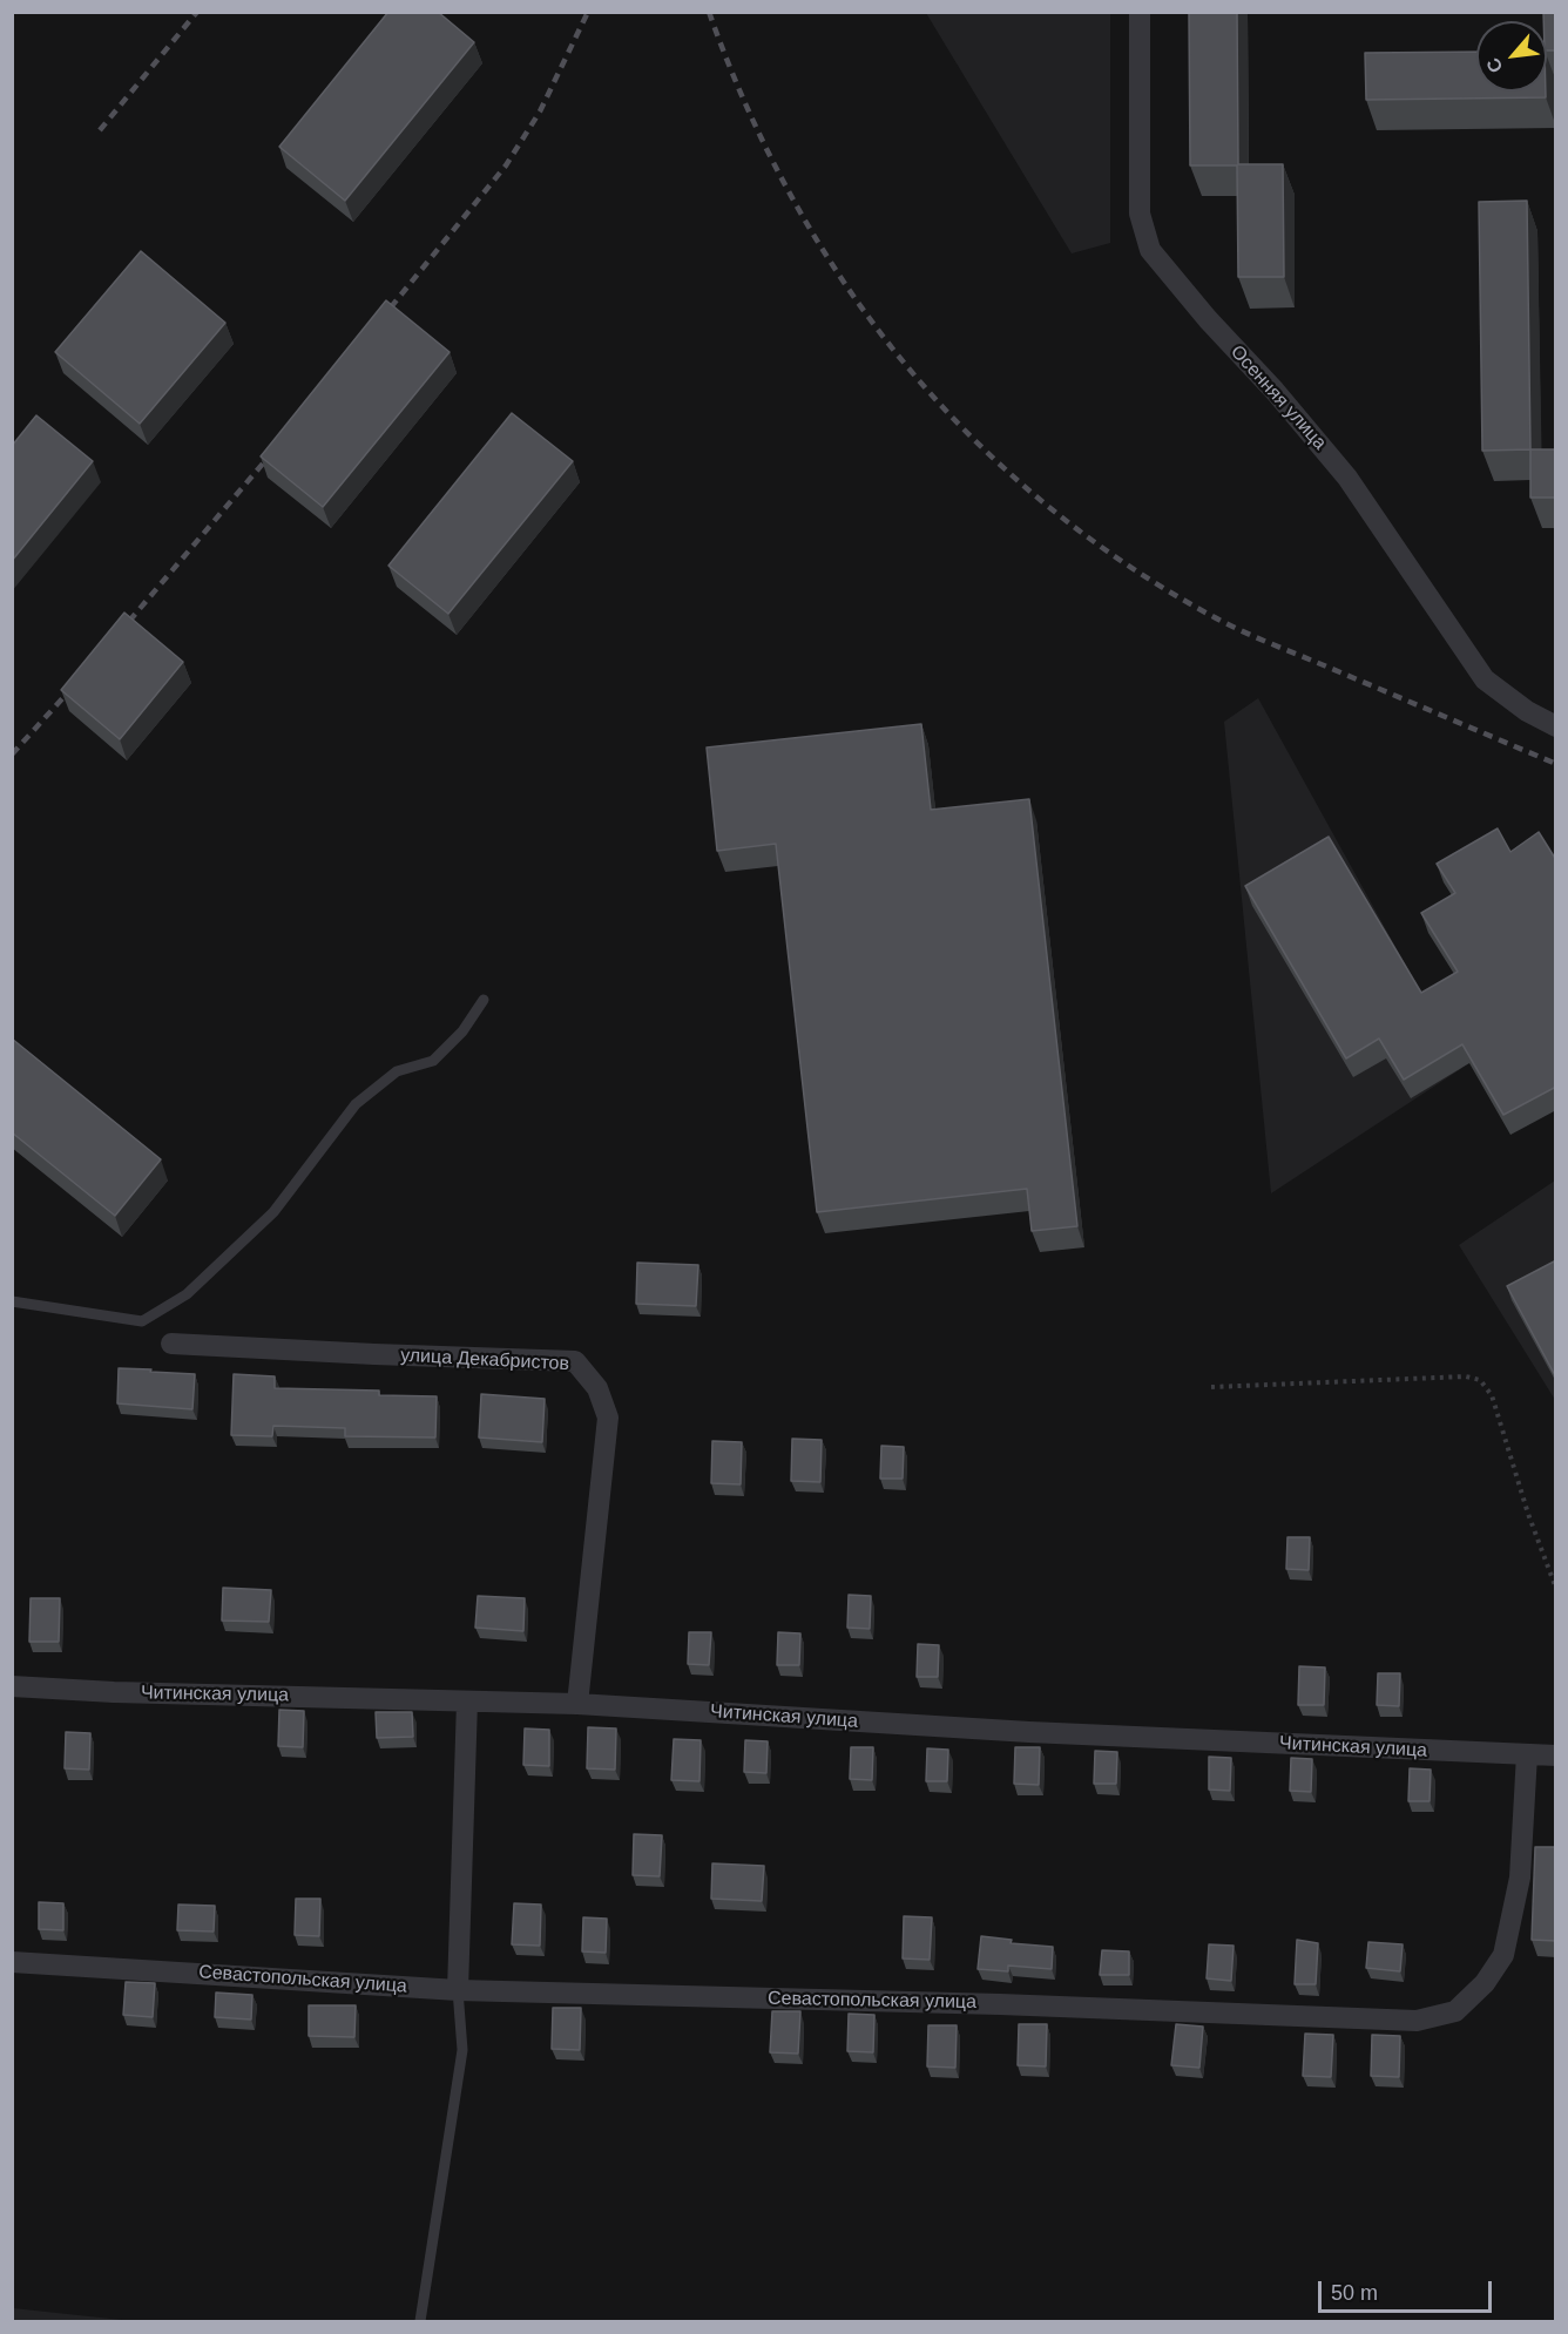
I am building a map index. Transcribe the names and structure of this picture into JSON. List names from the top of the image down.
{
  "streets": {
    "street": [
      "Осенняя улица",
      "улица Декабристов",
      "Читинская улица",
      "Севастопольская улица"
    ]
  },
  "crossings": [
    ["улица Декабристов", "Читинская улица"],
    ["Читинская улица", "Севастопольская улица"]
  ],
  "scale_bar": "50 m",
  "north": "bottom left"
}
